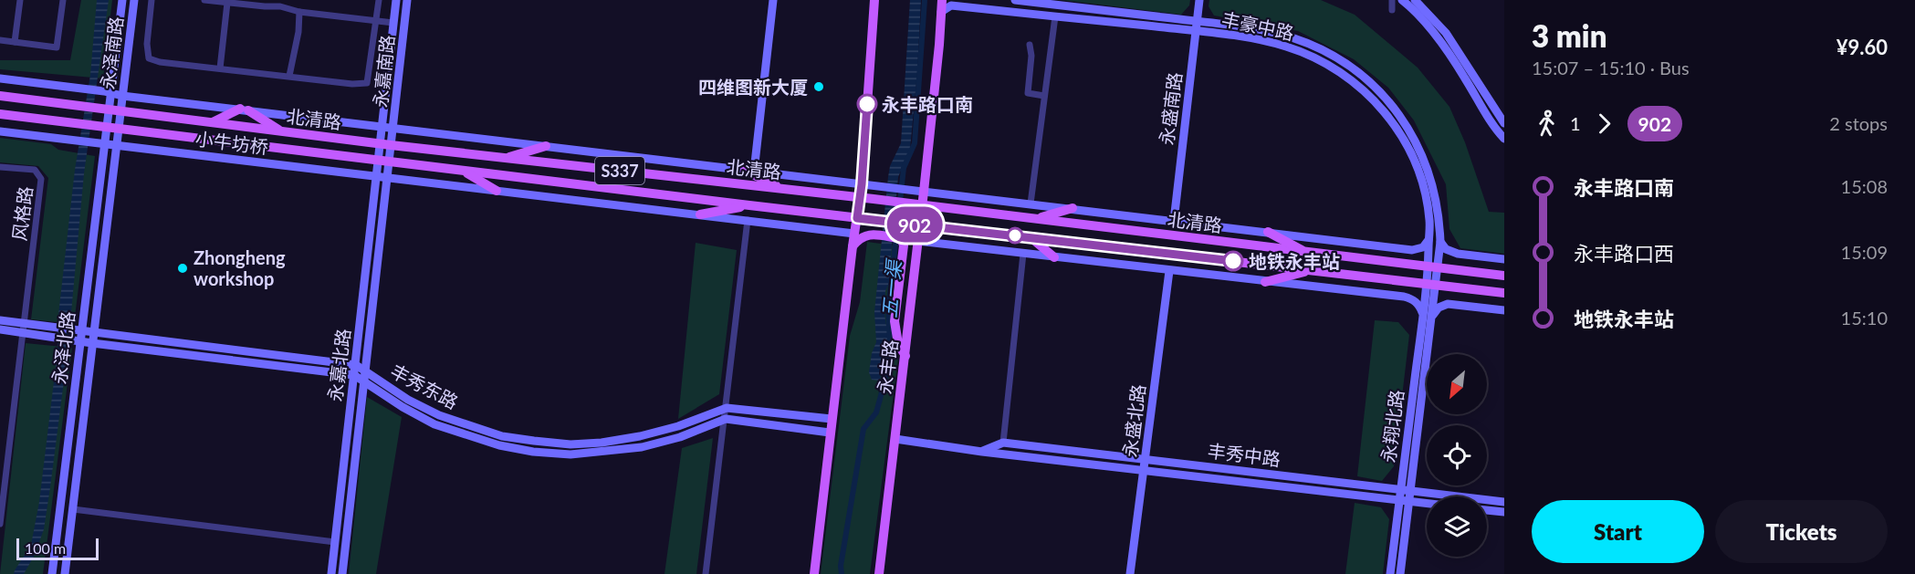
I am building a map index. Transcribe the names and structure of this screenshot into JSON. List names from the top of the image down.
{
  "streets": {
    "main road": ["北清路", "S337", "永丰路"],
    "street": [
      "丰豪中路",
      "永泽南路",
      "永嘉南路",
      "永盛南路",
      "小牛坊桥",
      "风格路",
      "永泽北路",
      "永嘉北路",
      "丰秀东路",
      "永盛北路",
      "永翔北路",
      "丰秀中路"
    ]
  },
  "crossings": [
    ["丰豪中路", "永盛南路"],
    ["丰豪中路", "北清路"],
    ["丰豪中路", "永丰路"],
    ["丰豪中路", "永翔北路"],
    ["永泽南路", "北清路"],
    ["永泽南路", "永泽北路"],
    ["永嘉南路", "北清路"],
    ["永嘉南路", "永嘉北路"],
    ["永盛南路", "北清路"],
    ["北清路", "永泽北路"],
    ["北清路", "永嘉北路"],
    ["北清路", "永丰路"],
    ["北清路", "永翔北路"],
    ["小牛坊桥", "永泽北路"],
    ["小牛坊桥", "永嘉北路"],
    ["风格路", "丰秀东路"],
    ["永泽北路", "丰秀东路"],
    ["永嘉北路", "丰秀东路"],
    ["永丰路", "丰秀中路"],
    ["永盛北路", "丰秀中路"],
    ["永翔北路", "丰秀中路"]
  ],
  "water": ["五一渠"],
  "places": [
    "四维图新大厦",
    "永丰路口南",
    "地铁永丰站",
    "Zhongheng workshop"
  ],
  "lines": ["bus line 902"],
  "scale_bar": "100 m",
  "north": "bottom left",
  "page": {
    "on_map": "902",
    "heading": ["3 min", "15:07 – 15:10 · Bus", "¥9.60"],
    "legs": ["1", "902", "2 stops"],
    "list": [
      {
        "name": "永丰路口南",
        "value": "15:08"
      },
      {
        "name": "永丰路口西",
        "value": "15:09"
      },
      {
        "name": "地铁永丰站",
        "value": "15:10"
      }
    ],
    "buttons": ["Start", "Tickets"],
    "scale": "100 m"
  }
}
